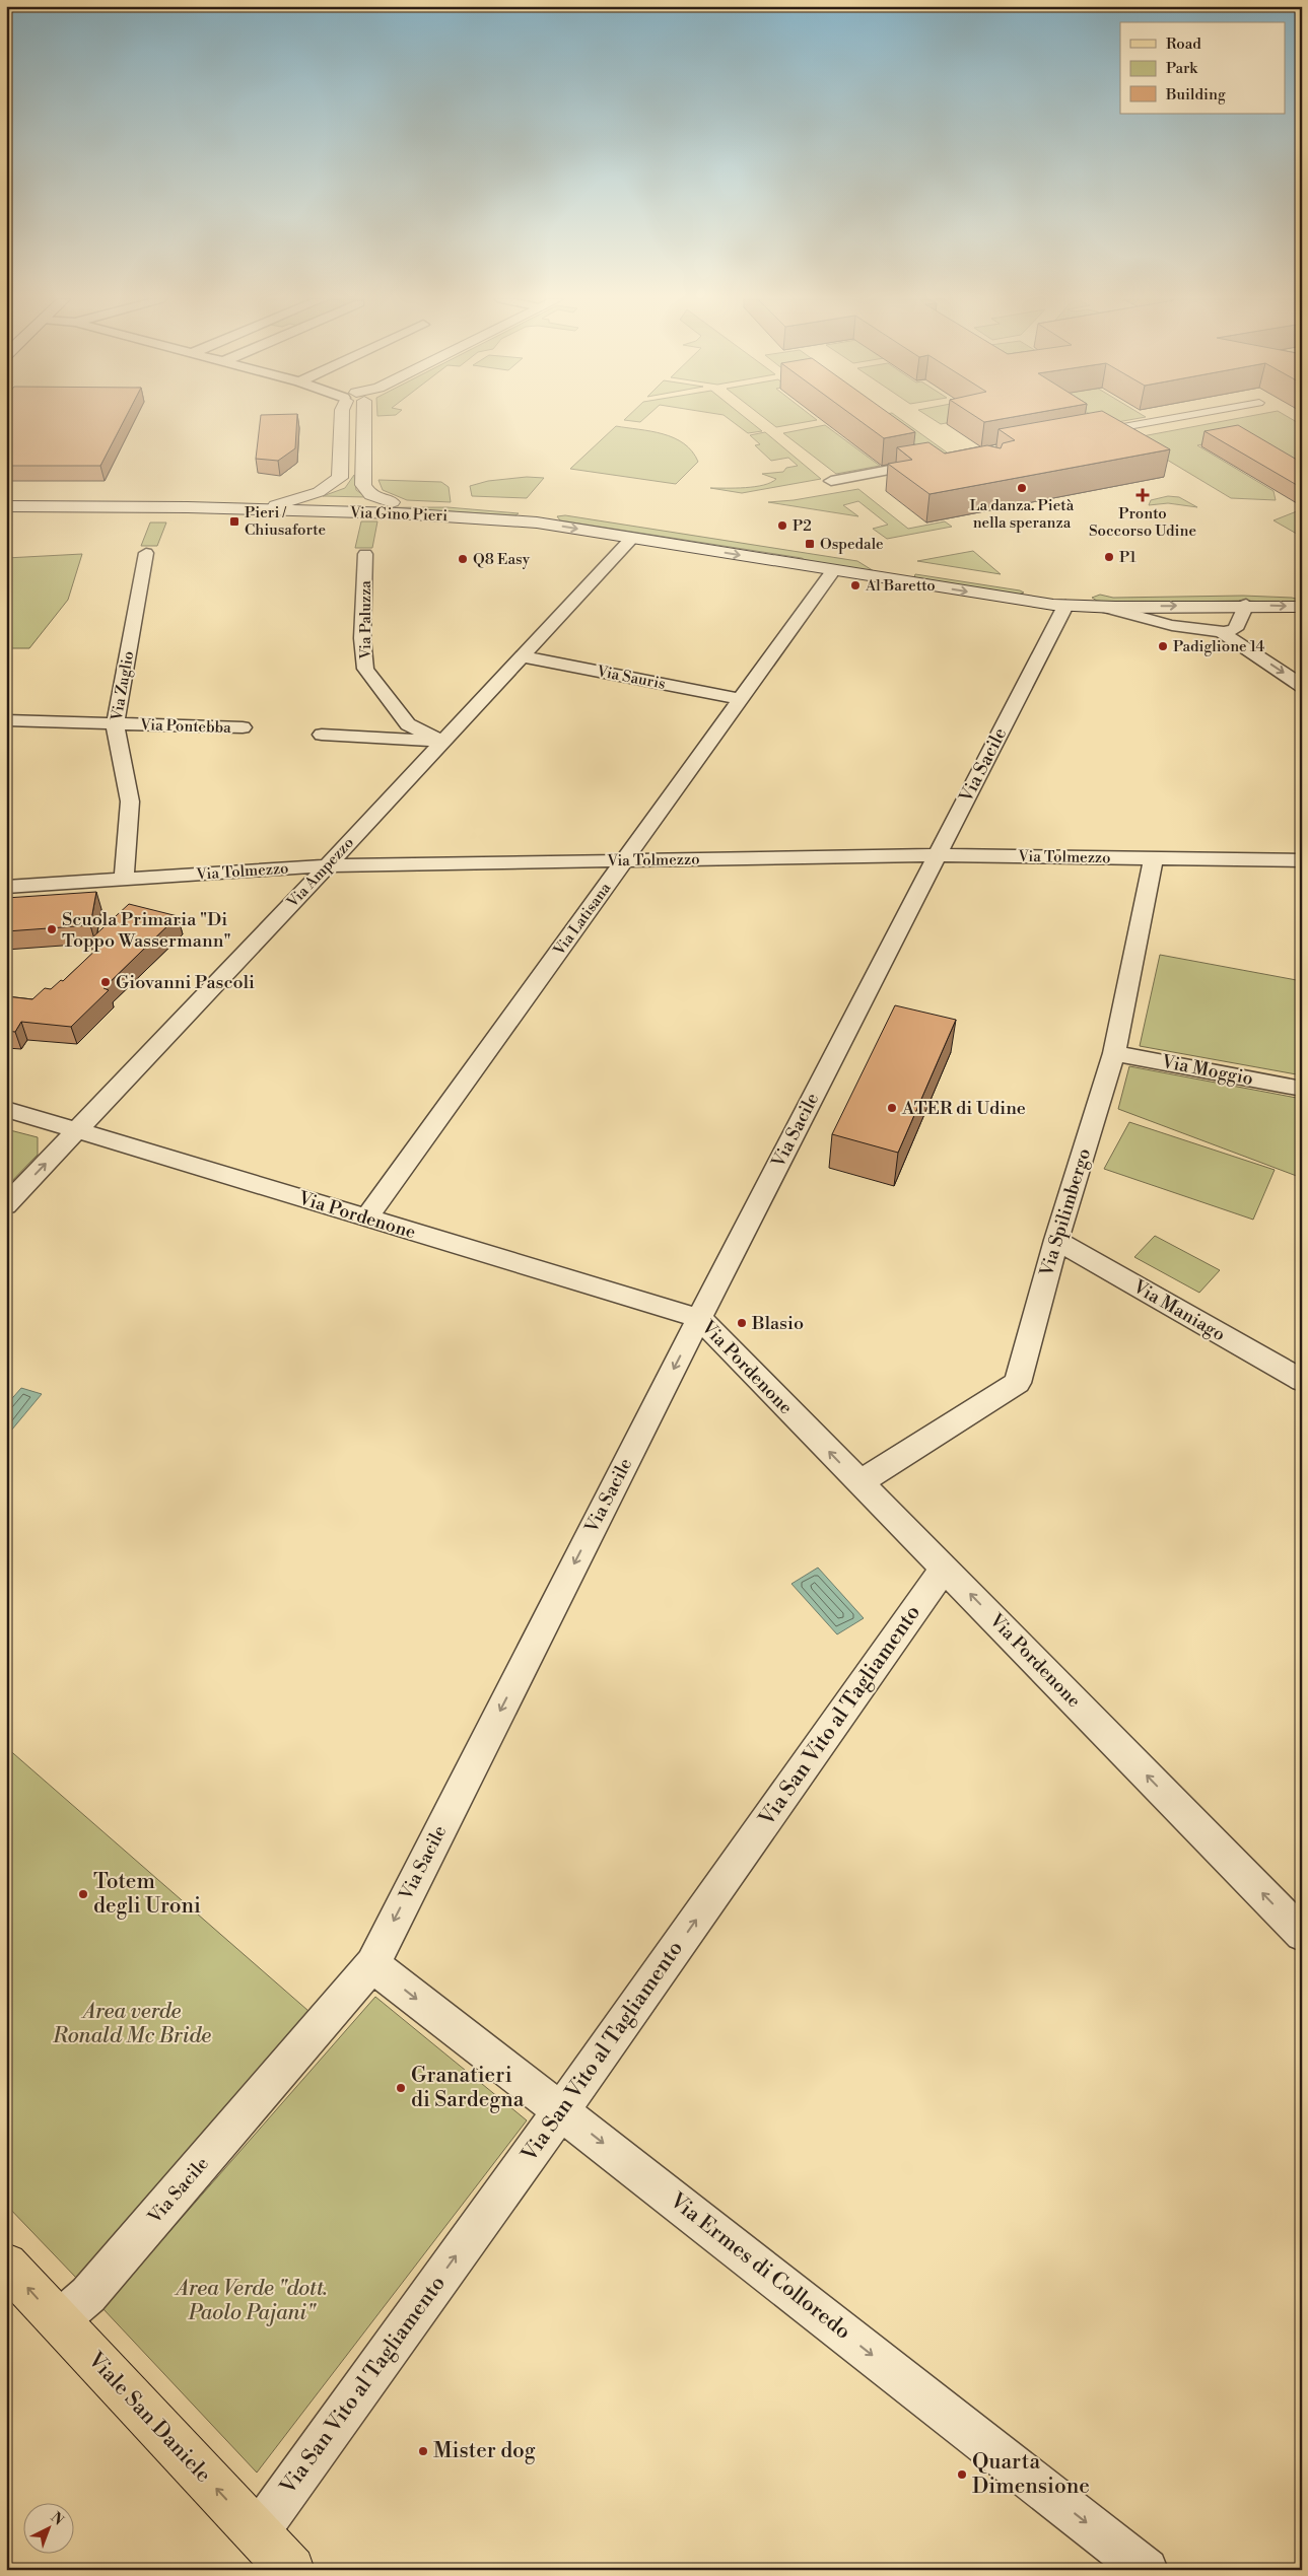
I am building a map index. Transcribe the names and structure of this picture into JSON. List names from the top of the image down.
{
  "streets": {
    "main road": ["Via Gino Pieri", "Viale San Daniele"],
    "street": [
      "Via Paluzza",
      "Via Sauris",
      "Via Zuglio",
      "Via Pontebba",
      "Via Sacile",
      "Via Tolmezzo",
      "Via Ampezzo",
      "Via Latisana",
      "Via Moggio",
      "Via Spilimbergo",
      "Via Pordenone",
      "Via Maniago",
      "Via San Vito al Tagliamento",
      "Via Ermes di Colloredo"
    ]
  },
  "crossings": [
    ["Via Gino Pieri", "Via Sacile"],
    ["Via Gino Pieri", "Via Ampezzo"],
    ["Via Gino Pieri", "Via Latisana"],
    ["Via Paluzza", "Via Ampezzo"],
    ["Via Sauris", "Via Ampezzo"],
    ["Via Sauris", "Via Latisana"],
    ["Via Zuglio", "Via Pontebba"],
    ["Via Zuglio", "Via Tolmezzo"],
    ["Via Sacile", "Via Tolmezzo"],
    ["Via Sacile", "Via Pordenone"],
    ["Via Sacile", "Via Ermes di Colloredo"],
    ["Via Sacile", "Viale San Daniele"],
    ["Via Tolmezzo", "Via Ampezzo"],
    ["Via Tolmezzo", "Via Latisana"],
    ["Via Tolmezzo", "Via Spilimbergo"],
    ["Via Ampezzo", "Via Pordenone"],
    ["Via Latisana", "Via Pordenone"],
    ["Via Moggio", "Via Spilimbergo"],
    ["Via Spilimbergo", "Via Pordenone"],
    ["Via Spilimbergo", "Via Maniago"],
    ["Via Pordenone", "Via San Vito al Tagliamento"],
    ["Via San Vito al Tagliamento", "Via Ermes di Colloredo"],
    ["Via San Vito al Tagliamento", "Viale San Daniele"]
  ],
  "one_way": [
    "Via Sacile",
    "Via Pordenone",
    "Via San Vito al Tagliamento",
    "Via Ermes di Colloredo",
    "Viale San Daniele"
  ],
  "parks": ["Area verde Ronald Mc Bride", "Area Verde \"dott. Paolo Pajani\""],
  "places": {
    "other": [
      "La danza. Pietà nella speranza",
      "P2",
      "P1",
      "Q8 Easy",
      "Al Baretto",
      "Padiglione 14",
      "Scuola Primaria \"Di Toppo Wassermann\"",
      "Giovanni Pascoli",
      "ATER di Udine",
      "Blasio",
      "Totem degli Uroni",
      "Granatieri di Sardegna",
      "Mister dog",
      "Quarta Dimensione"
    ],
    "health": ["Pronto Soccorso Udine"],
    "transit": ["Pieri / Chiusaforte", "Ospedale"]
  },
  "legend": ["Road", "Park", "Building"],
  "north": "top right"
}
